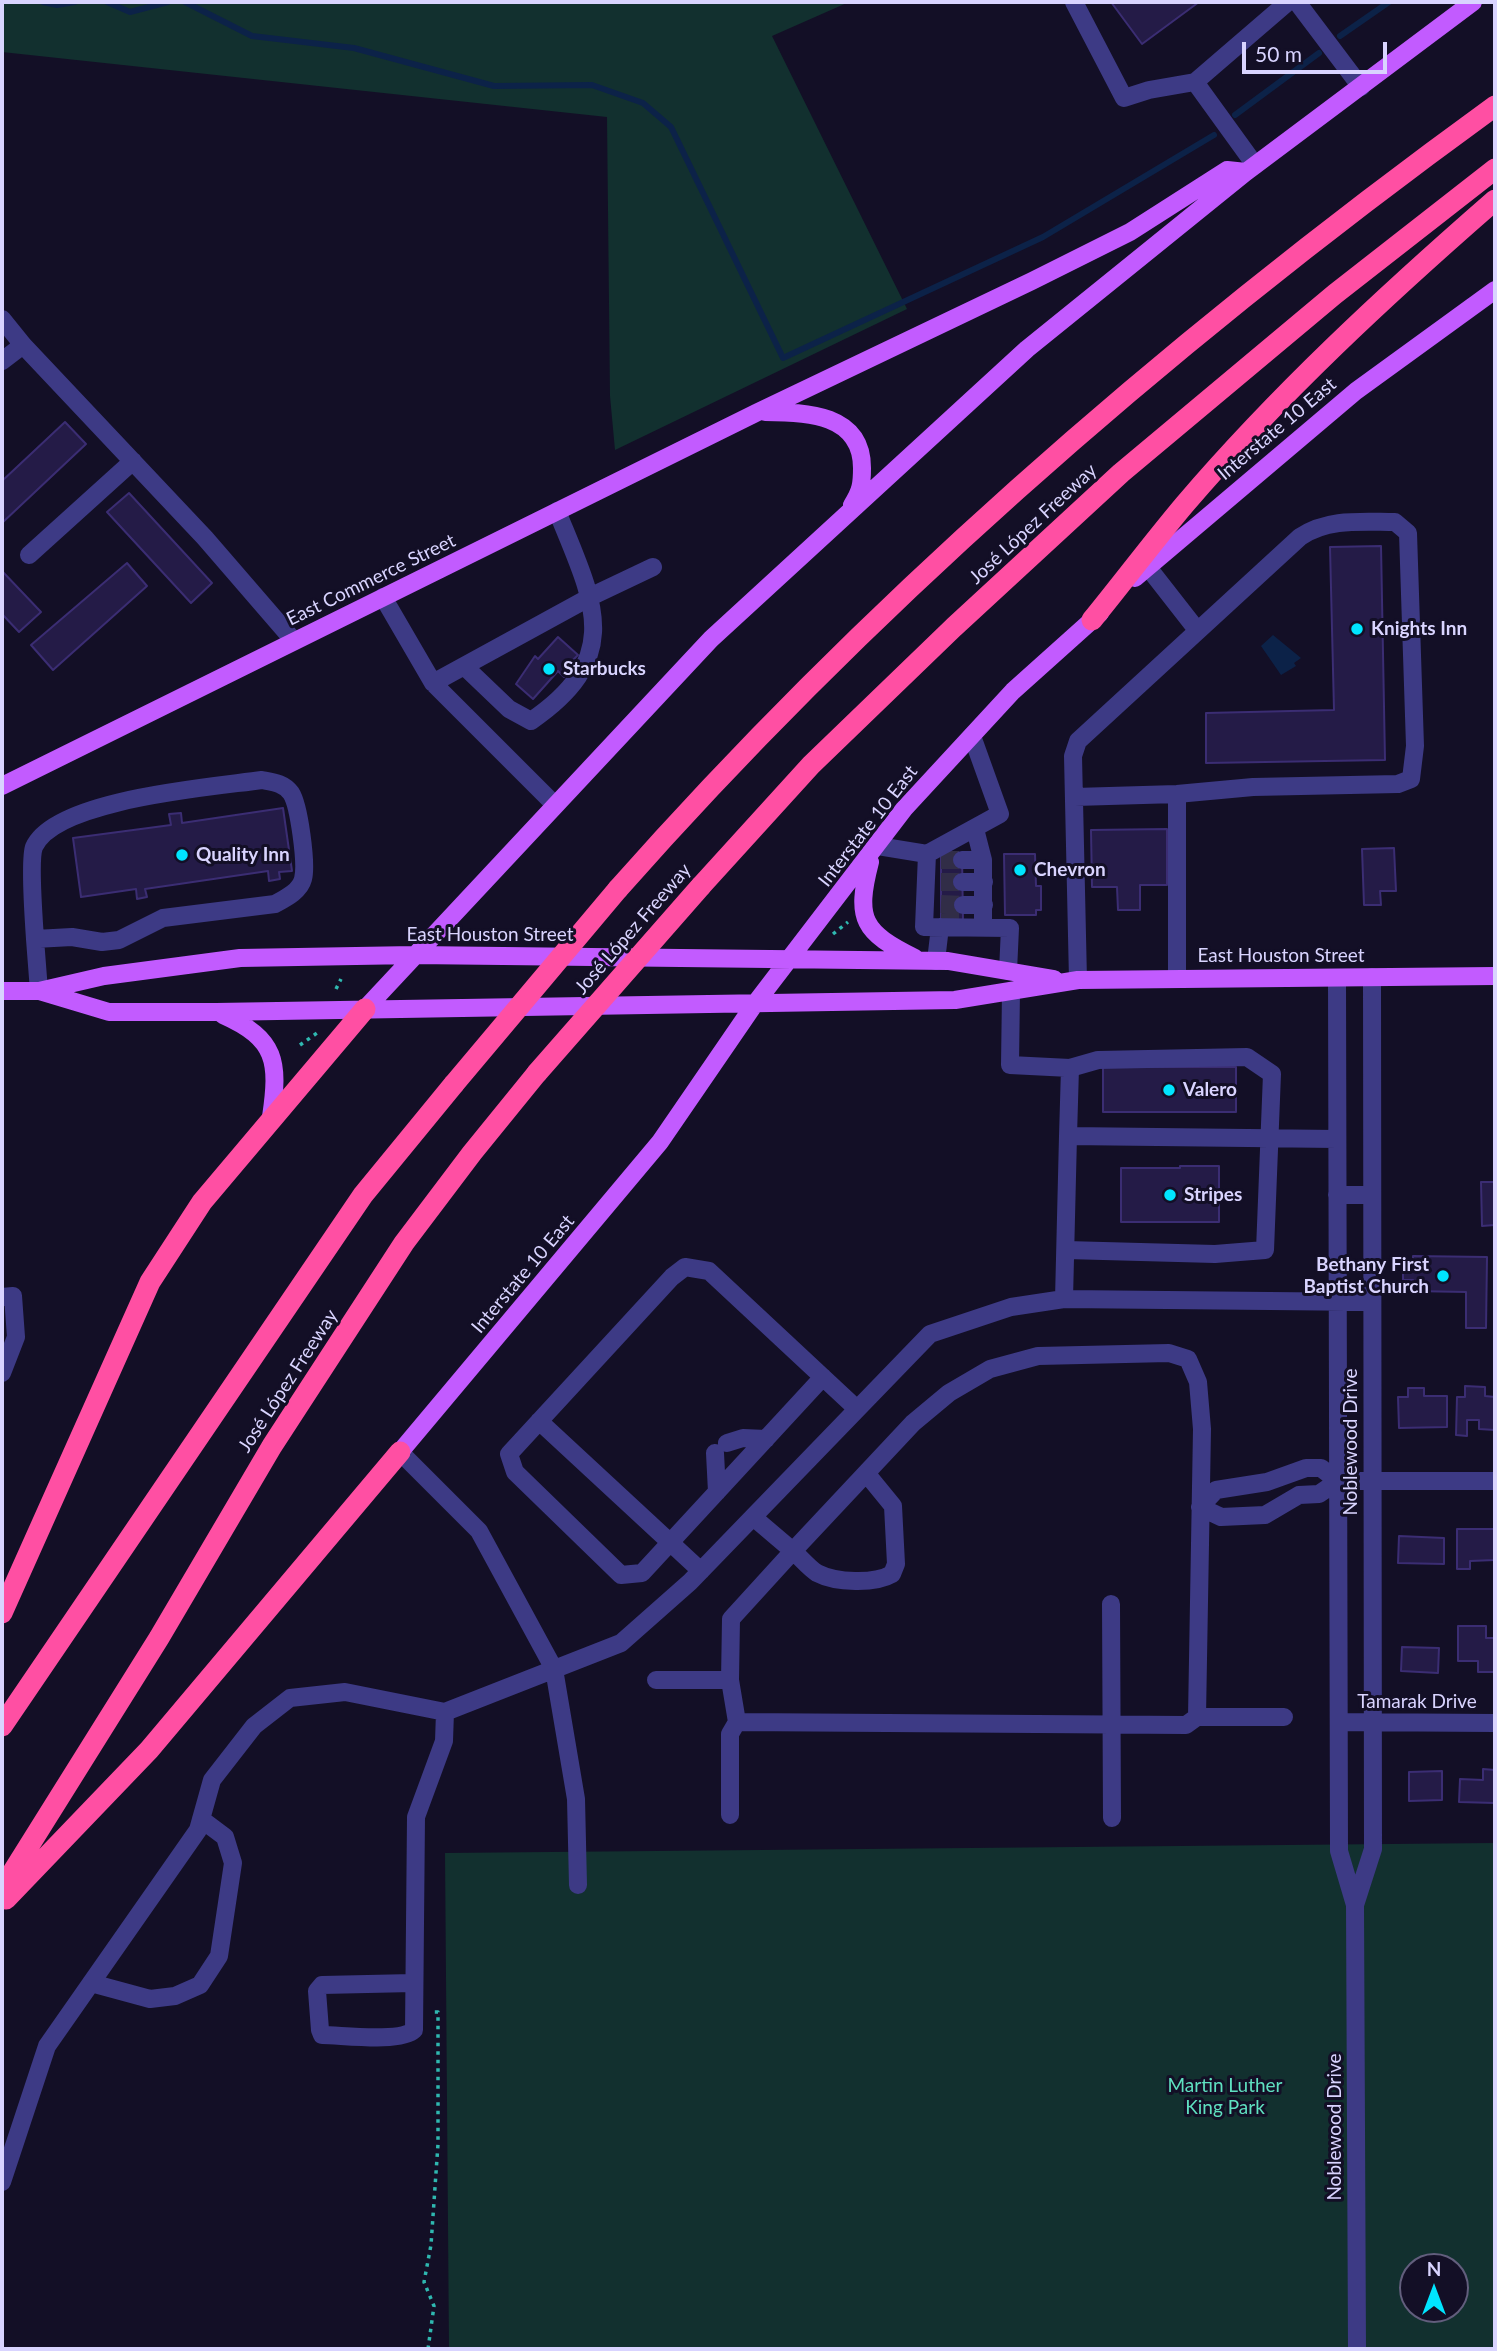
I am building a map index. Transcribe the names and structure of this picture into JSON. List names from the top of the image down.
{
  "streets": {
    "highway": ["José López Freeway"],
    "main road": ["Interstate 10 East", "East Commerce Street", "East Houston Street"],
    "street": ["Noblewood Drive", "Tamarak Drive"]
  },
  "crossings": [
    ["Interstate 10 East", "East Houston Street"],
    ["East Houston Street", "Noblewood Drive"],
    ["Noblewood Drive", "Tamarak Drive"]
  ],
  "parks": ["Martin Luther King Park"],
  "places": [
    "Knights Inn",
    "Starbucks",
    "Quality Inn",
    "Chevron",
    "Valero",
    "Stripes",
    "Bethany First Baptist Church"
  ],
  "scale_bar": "50 m",
  "north": "top"
}
